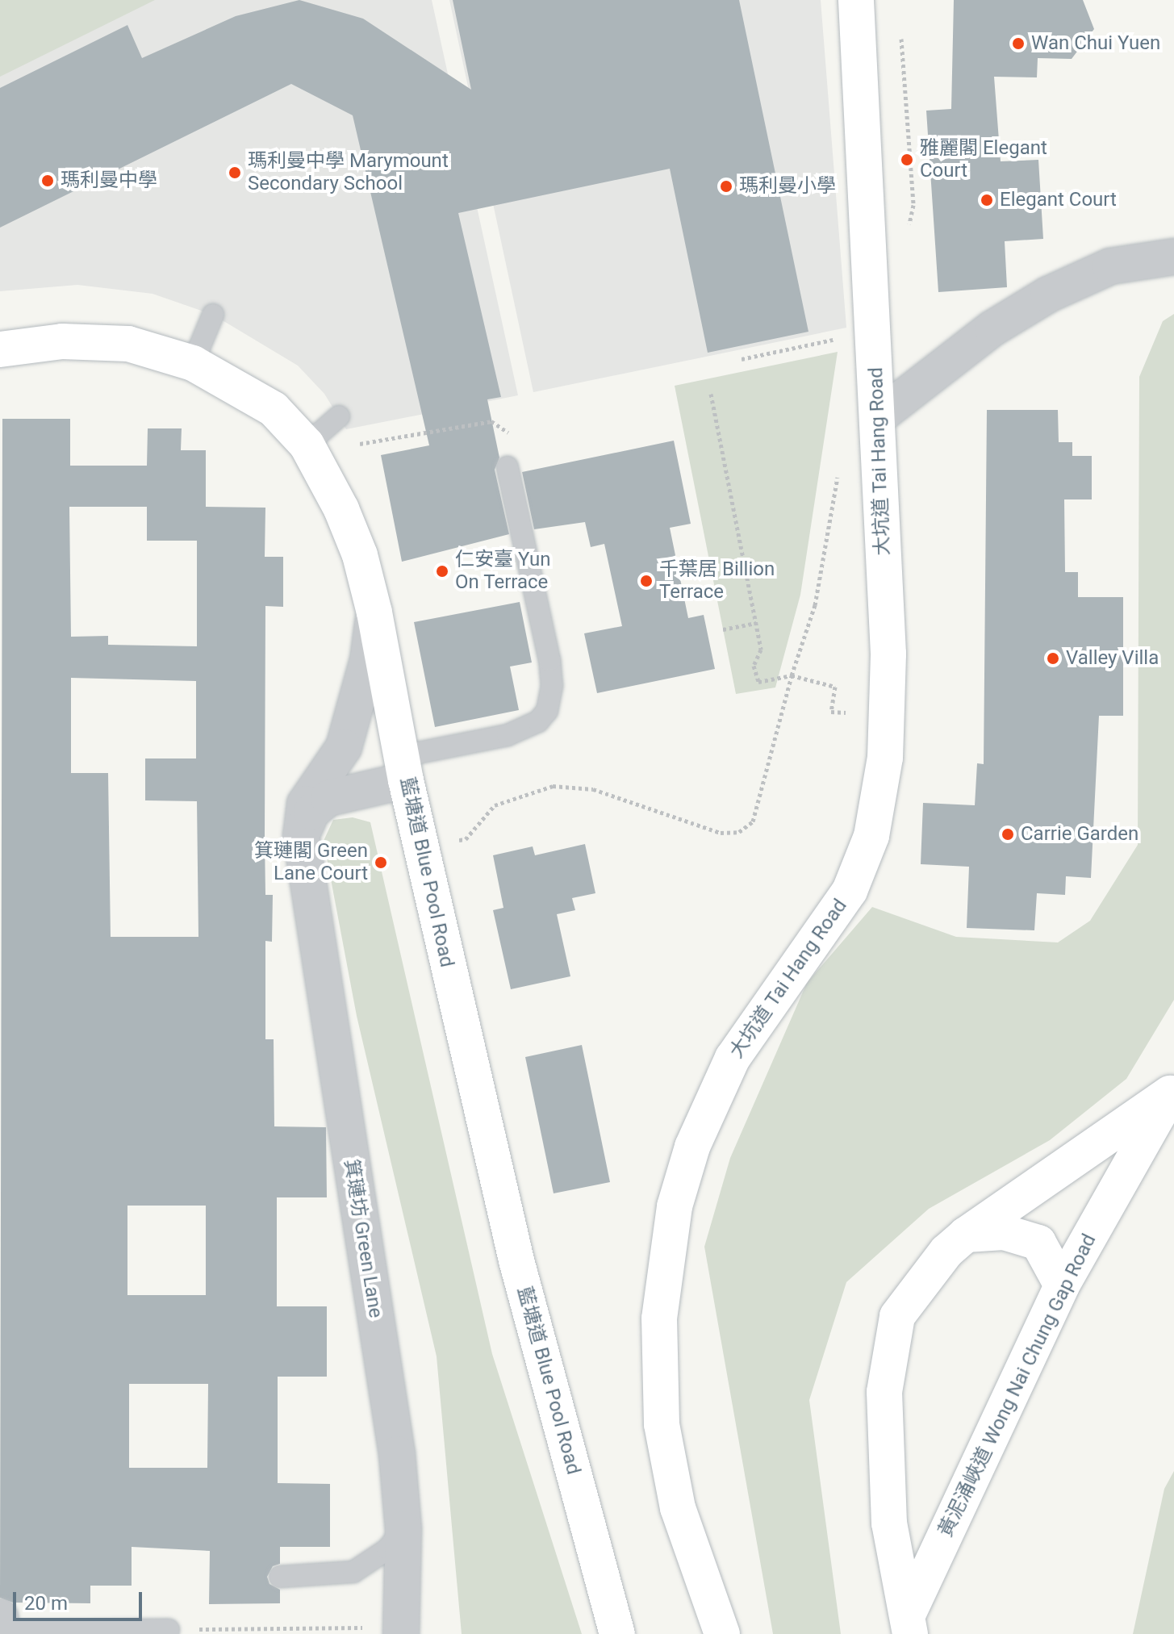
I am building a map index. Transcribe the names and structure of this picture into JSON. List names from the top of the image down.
{
  "streets": {
    "main road": ["大坑道 Tai Hang Road", "藍塘道 Blue Pool Road", "黃泥涌峽道 Wong Nai Chung Gap Road"],
    "street": ["箕璉坊 Green Lane"]
  },
  "crossings": [
    ["藍塘道 Blue Pool Road", "箕璉坊 Green Lane"]
  ],
  "places": [
    "Wan Chui Yuen",
    "雅麗閣 Elegant Court",
    "瑪利曼中學 Marymount Secondary School",
    "瑪利曼中學",
    "瑪利曼小學",
    "Elegant Court",
    "仁安臺 Yun On Terrace",
    "千葉居 Billion Terrace",
    "Valley Villa",
    "Carrie Garden",
    "箕璉閣 Green Lane Court"
  ],
  "scale_bar": "20 m"
}
